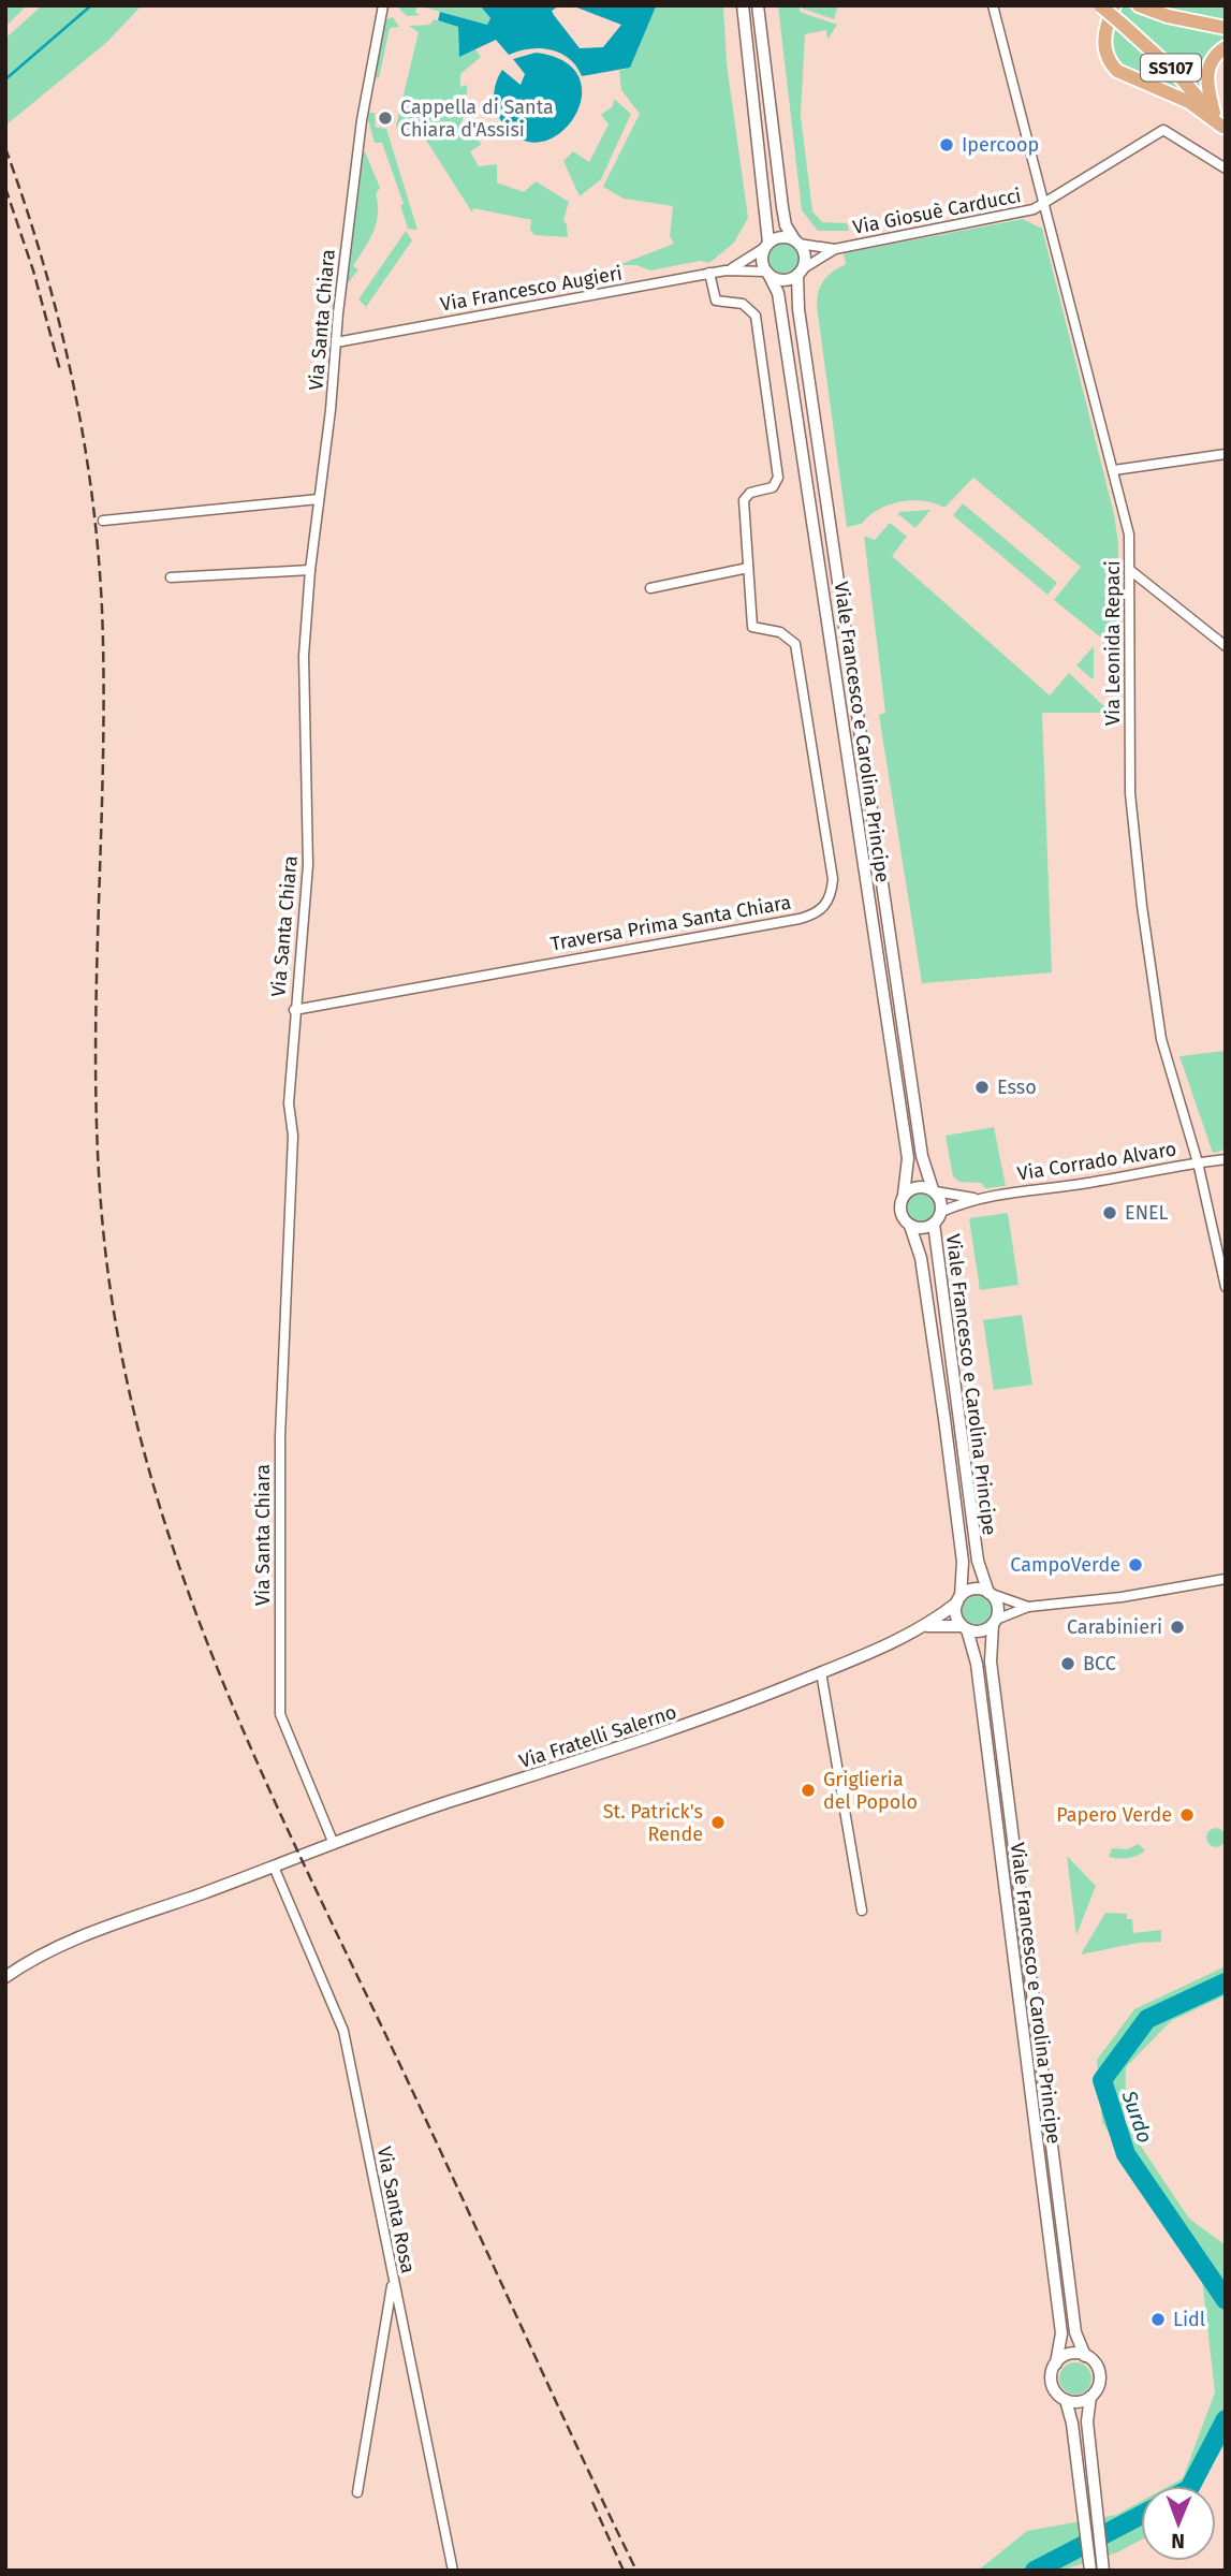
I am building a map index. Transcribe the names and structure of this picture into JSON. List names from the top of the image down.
{
  "streets": {
    "main road": ["SS107"],
    "street": [
      "Via Giosuè Carducci",
      "Via Francesco Augieri",
      "Via Santa Chiara",
      "Via Leonida Repaci",
      "Viale Francesco e Carolina Principe",
      "Traversa Prima Santa Chiara",
      "Via Corrado Alvaro",
      "Via Fratelli Salerno",
      "Via Santa Rosa"
    ]
  },
  "crossings": [
    ["Via Giosuè Carducci", "Via Francesco Augieri"],
    ["Via Giosuè Carducci", "Via Leonida Repaci"],
    ["Via Giosuè Carducci", "Viale Francesco e Carolina Principe"],
    ["Via Francesco Augieri", "Via Santa Chiara"],
    ["Via Francesco Augieri", "Viale Francesco e Carolina Principe"],
    ["Via Francesco Augieri", "Traversa Prima Santa Chiara"],
    ["Via Santa Chiara", "Traversa Prima Santa Chiara"],
    ["Via Santa Chiara", "Via Fratelli Salerno"],
    ["Via Leonida Repaci", "Via Corrado Alvaro"],
    ["Viale Francesco e Carolina Principe", "Via Corrado Alvaro"],
    ["Viale Francesco e Carolina Principe", "Via Fratelli Salerno"],
    ["Via Fratelli Salerno", "Via Santa Rosa"]
  ],
  "water": ["Surdo"],
  "places": [
    "Cappella di Santa Chiara d'Assisi",
    "Ipercoop",
    "Esso",
    "ENEL",
    "CampoVerde",
    "Carabinieri",
    "BCC",
    "Griglieria del Popolo",
    "Papero Verde",
    "St. Patrick's Rende",
    "Lidl"
  ],
  "north": "bottom"
}
